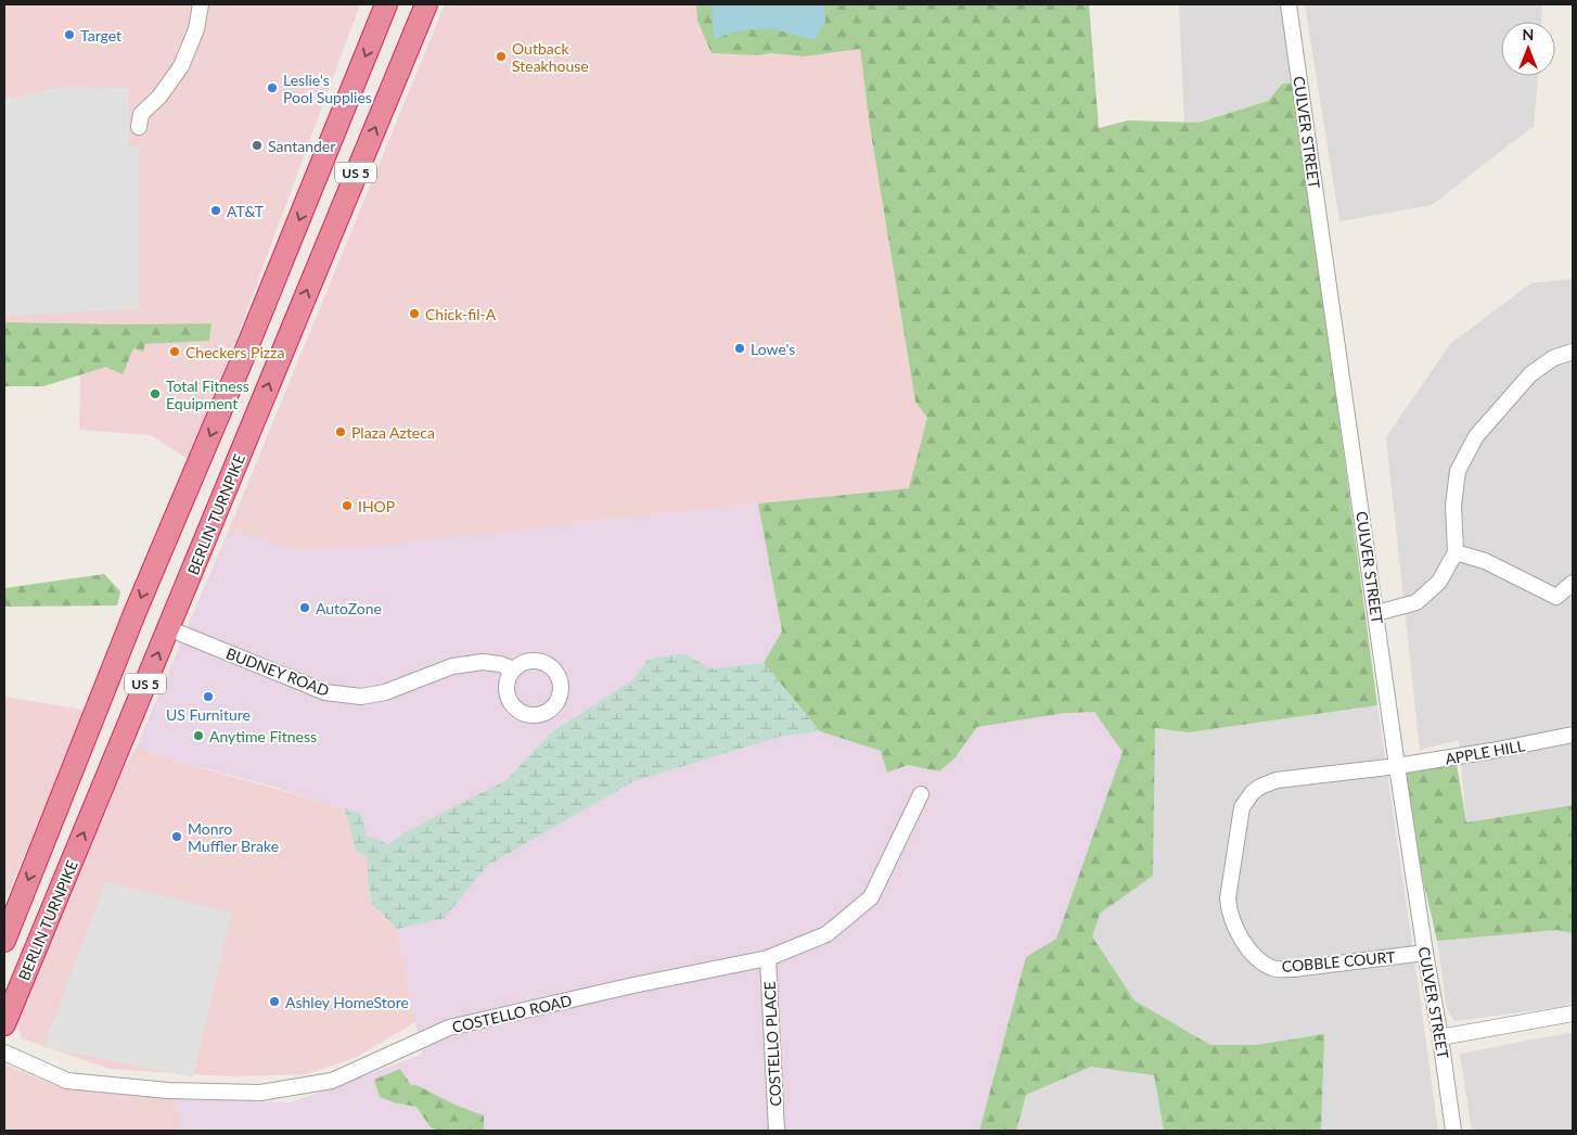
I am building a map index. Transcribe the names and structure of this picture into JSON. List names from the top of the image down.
{
  "streets": {
    "highway": ["US 5", "BERLIN TURNPIKE"],
    "street": [
      "CULVER STREET",
      "BUDNEY ROAD",
      "APPLE HILL",
      "COBBLE COURT",
      "COSTELLO ROAD",
      "COSTELLO PLACE"
    ]
  },
  "crossings": [
    ["CULVER STREET", "APPLE HILL"],
    ["CULVER STREET", "COBBLE COURT"],
    ["BERLIN TURNPIKE", "BUDNEY ROAD"],
    ["APPLE HILL", "COBBLE COURT"],
    ["COSTELLO ROAD", "COSTELLO PLACE"]
  ],
  "places": [
    "Target",
    "Outback Steakhouse",
    "Leslie's Pool Supplies",
    "Santander",
    "AT&T",
    "Chick-fil-A",
    "Lowe's",
    "Checkers Pizza",
    "Total Fitness Equipment",
    "Plaza Azteca",
    "IHOP",
    "AutoZone",
    "US Furniture",
    "Anytime Fitness",
    "Monro Muffler Brake",
    "Ashley HomeStore"
  ],
  "north": "top"
}
